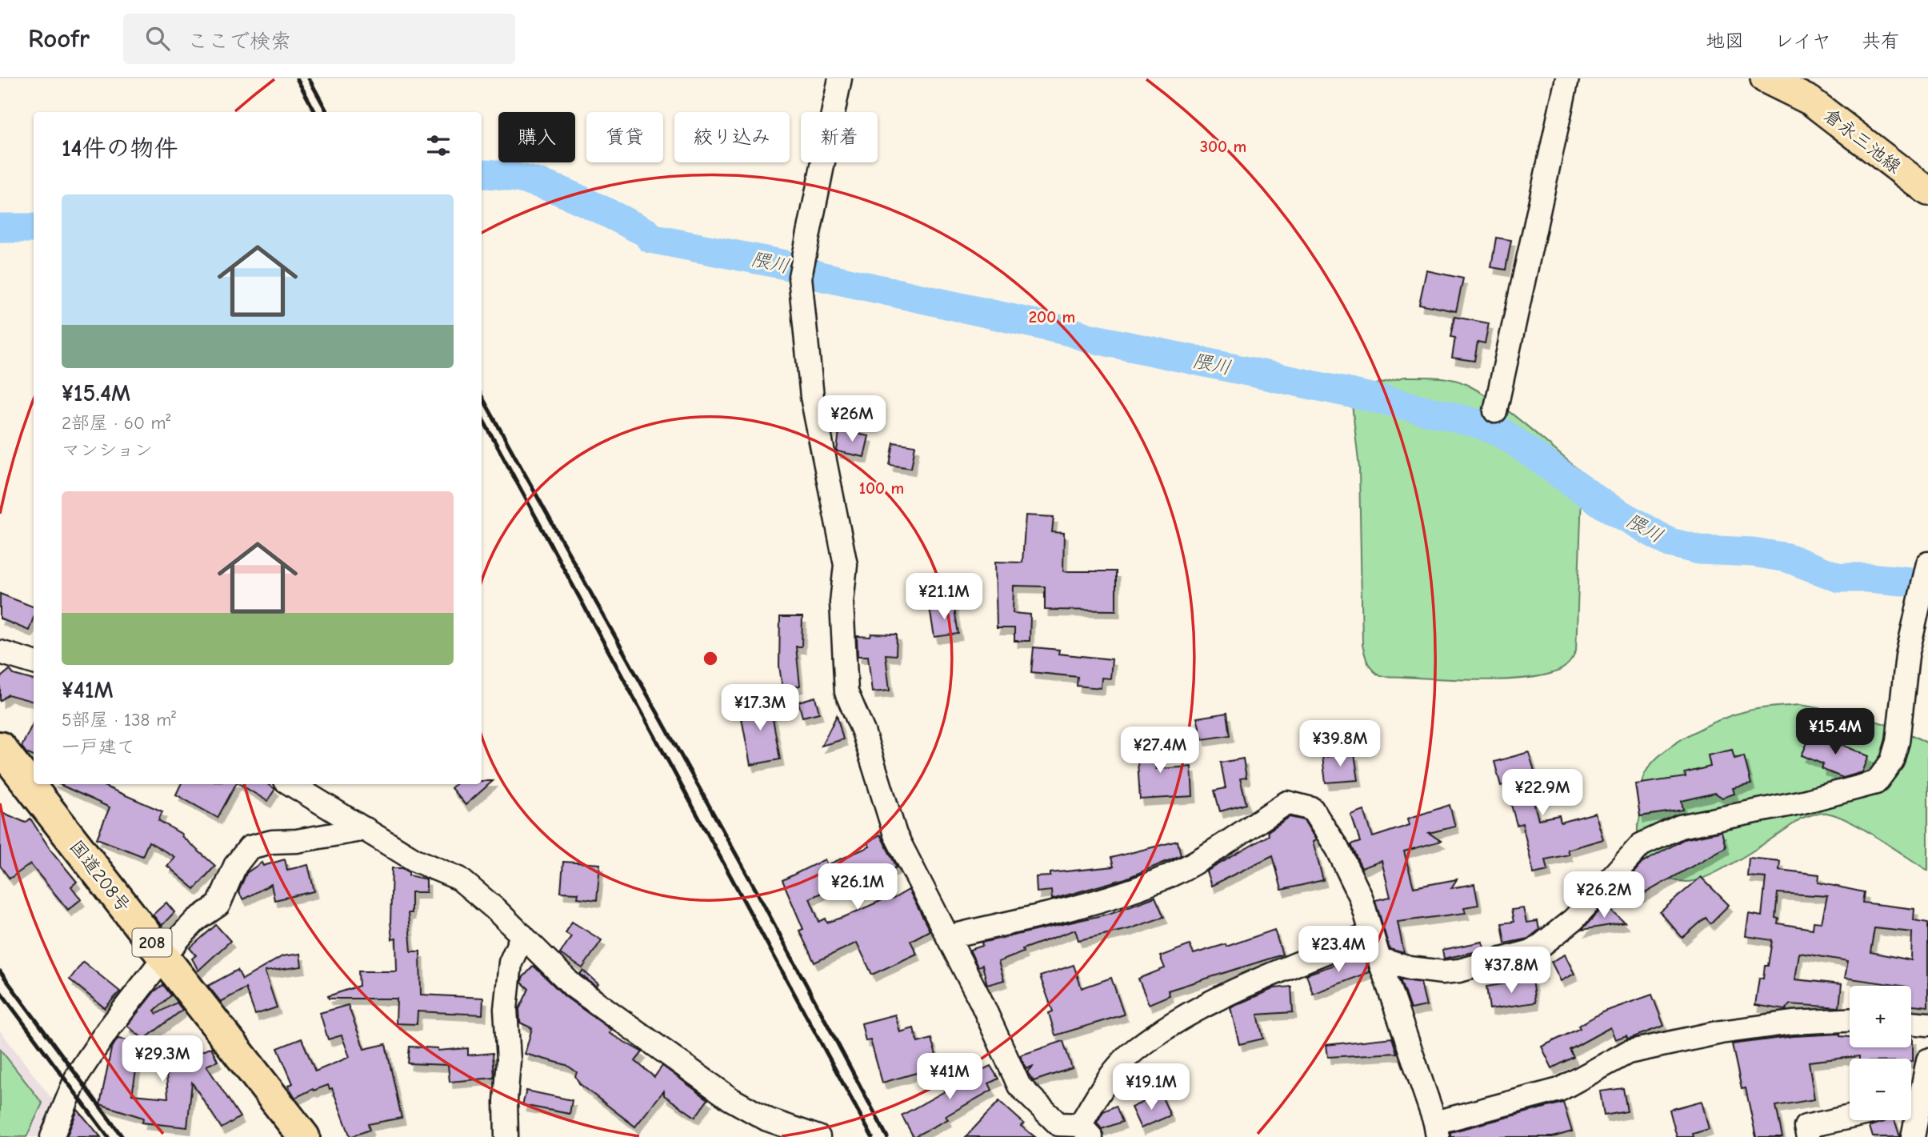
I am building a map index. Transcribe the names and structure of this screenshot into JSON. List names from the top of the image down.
{
  "streets": {
    "highway": ["国道208号", "208"],
    "main road": ["倉永三池線"]
  },
  "water": ["隈川"],
  "page": {
    "header": "Roofr",
    "search": "ここで検索",
    "nav": ["地図", "レイヤ", "共有"],
    "chip": [
      "購入",
      "賃貸",
      "絞り込み",
      "新着"
    ],
    "heading": "14件の物件",
    "list": [
      {
        "name": "¥15.4M",
        "note": "2部屋 · 60 m² · マンション"
      },
      {
        "name": "¥41M",
        "note": "5部屋 · 138 m² · 一戸建て"
      }
    ],
    "price": [
      "¥26M",
      "¥21.1M",
      "¥17.3M",
      "¥15.4M",
      "¥39.8M",
      "¥27.4M",
      "¥22.9M",
      "¥26.1M",
      "¥26.2M",
      "¥23.4M",
      "¥37.8M",
      "¥29.3M",
      "¥41M",
      "¥19.1M"
    ],
    "map_buttons": ["+", "−"]
  },
  "rings": ["300 m", "200 m", "100 m"]
}
